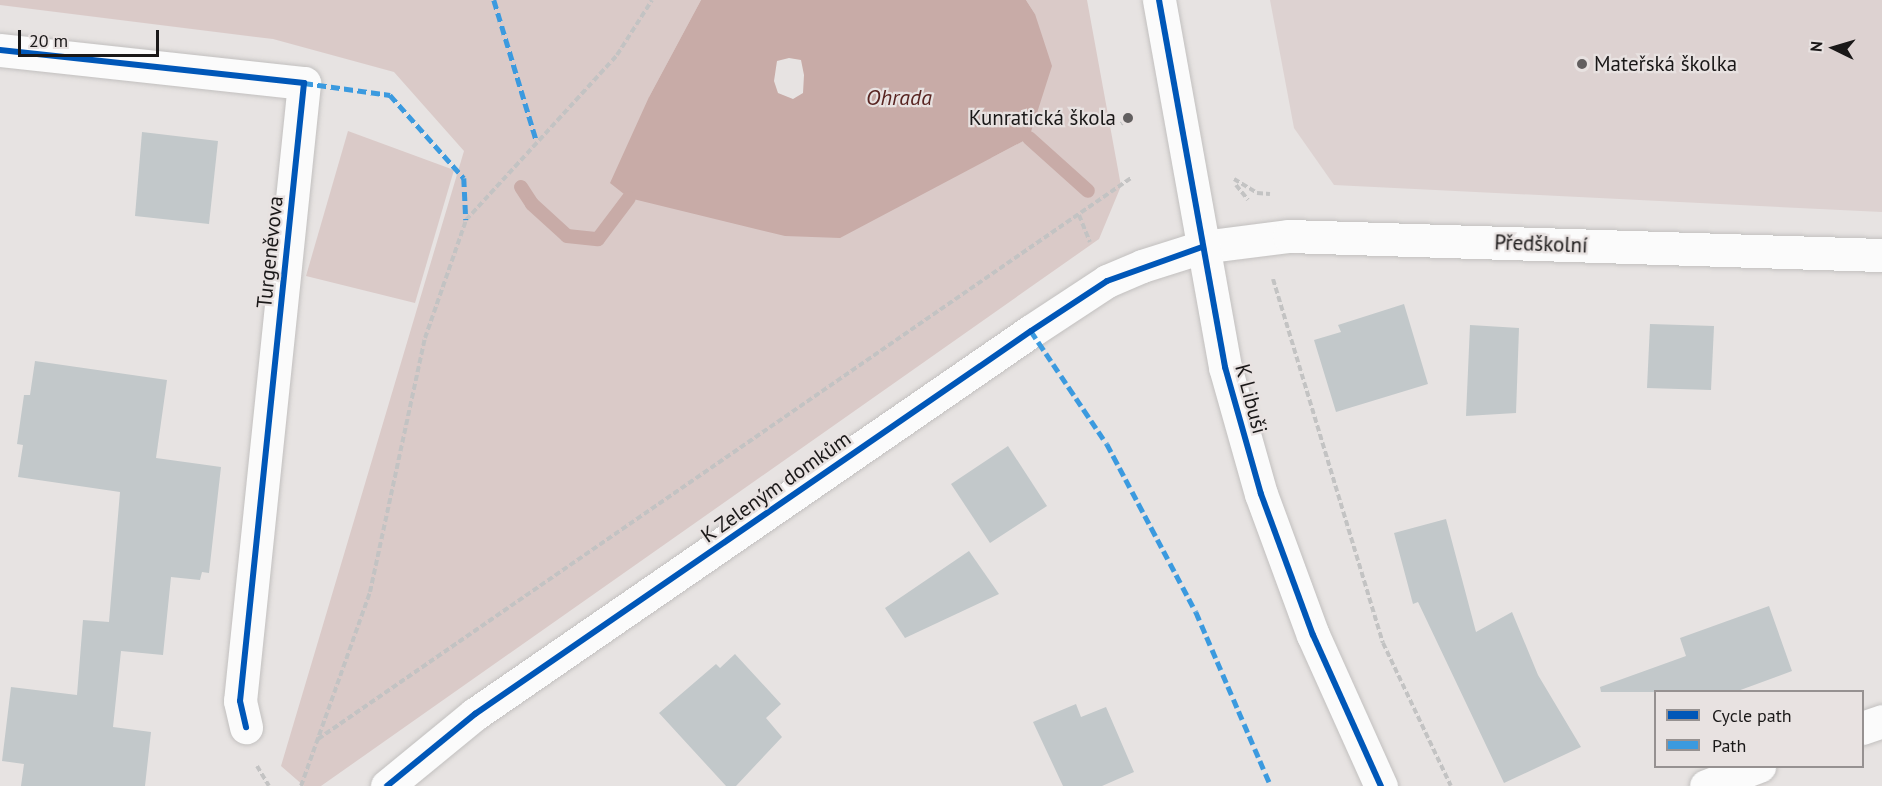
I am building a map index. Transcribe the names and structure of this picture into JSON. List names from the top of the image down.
{
  "streets": {
    "street": [
      "Předškolní",
      "Turgeněvova",
      "K Libuši",
      "K Zeleným domkům"
    ]
  },
  "crossings": [
    ["Předškolní", "K Libuši"],
    ["Předškolní", "K Zeleným domkům"],
    ["K Libuši", "K Zeleným domkům"]
  ],
  "water": ["Ohrada"],
  "places": ["Mateřská školka", "Kunratická škola"],
  "legend": ["Cycle path", "Path"],
  "scale_bar": "20 m",
  "north": "left"
}
